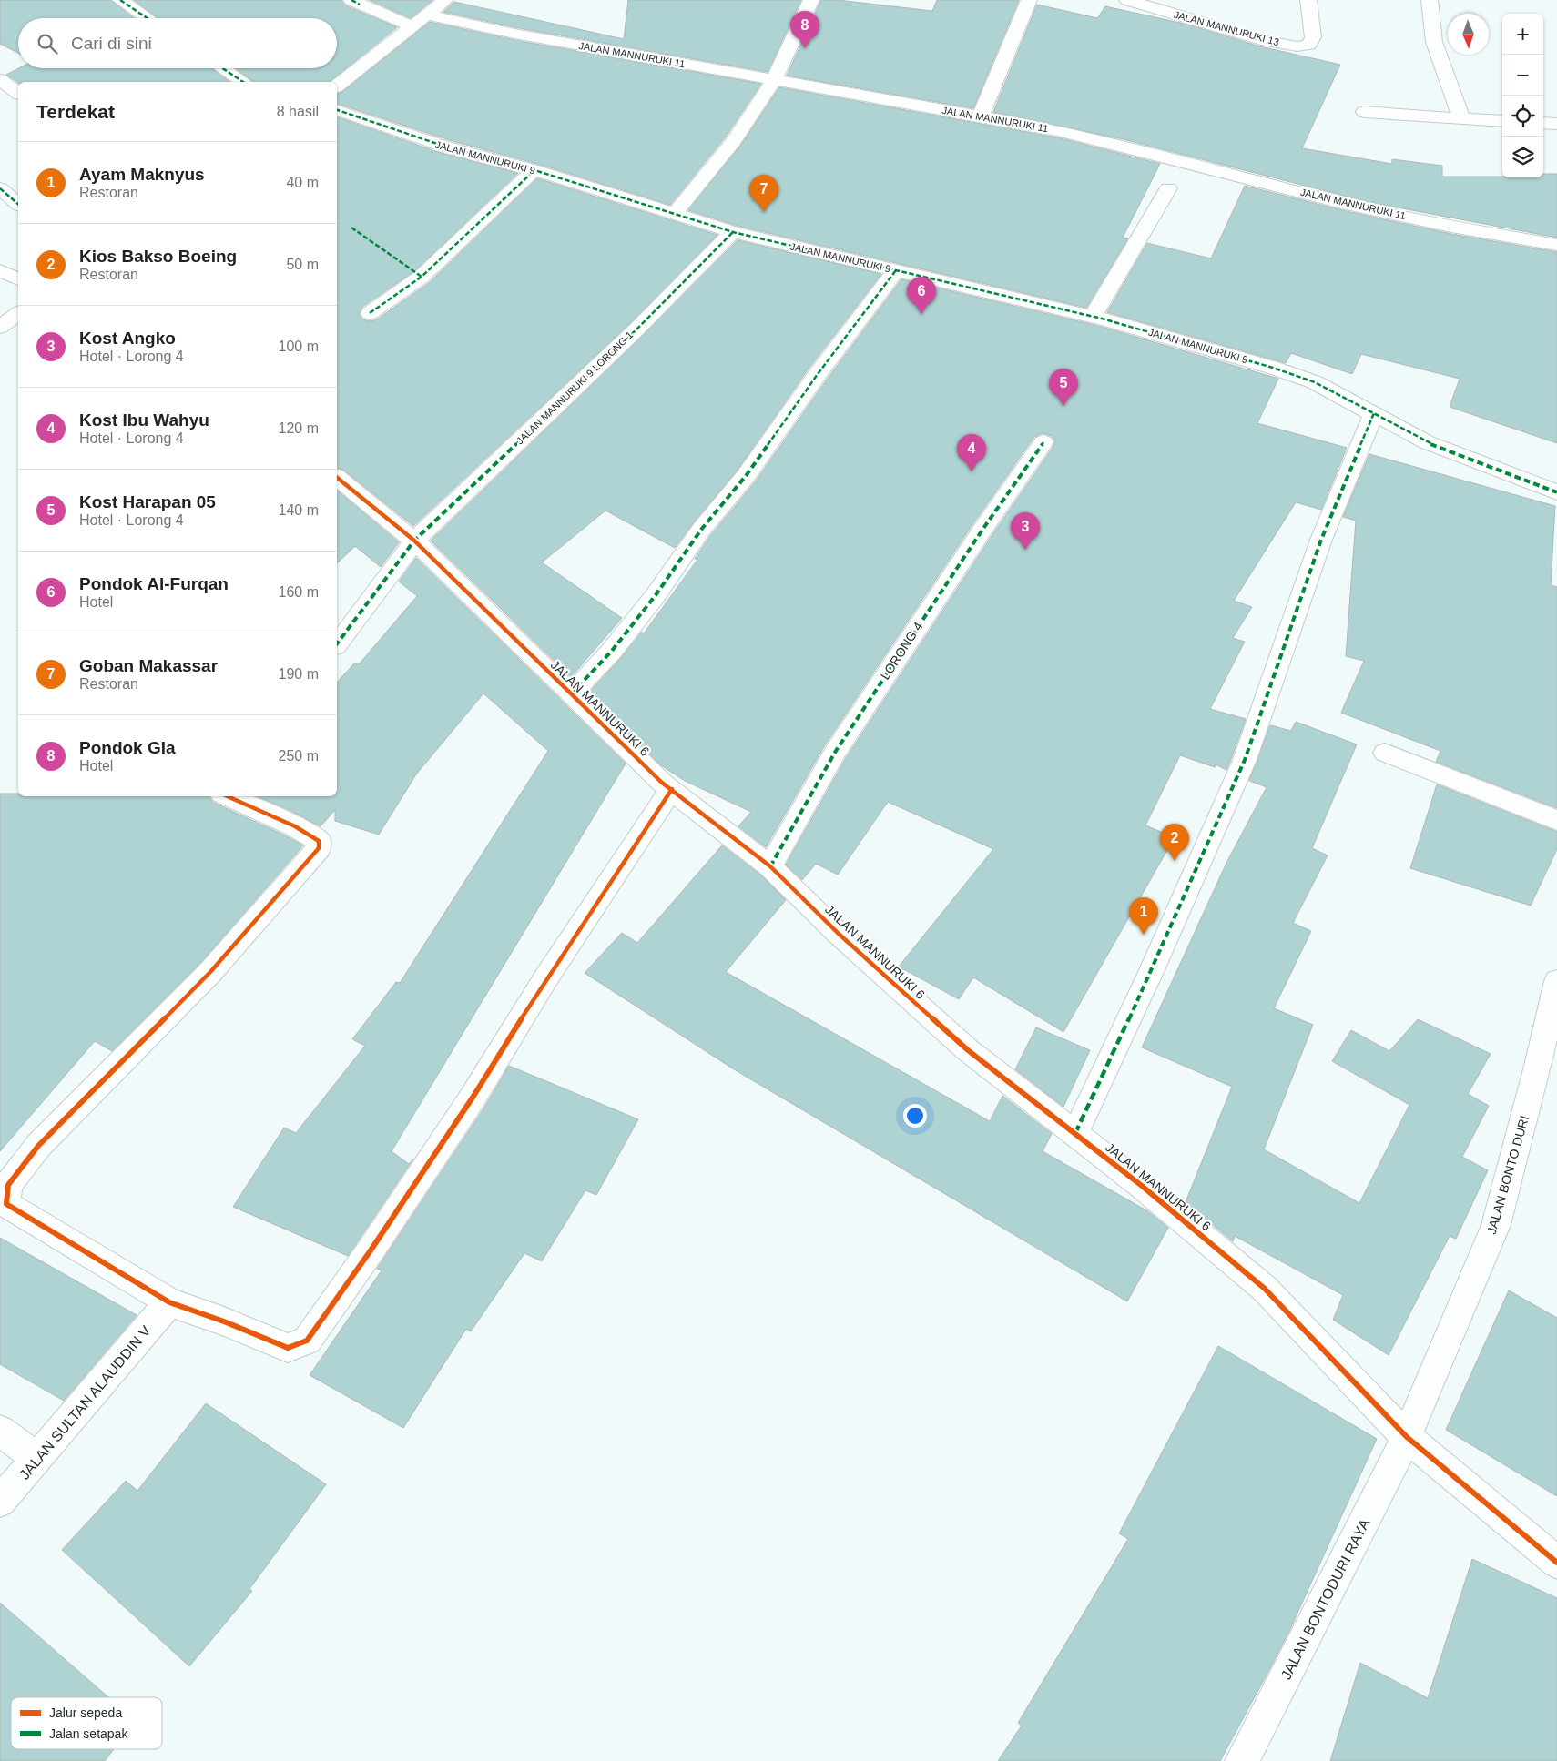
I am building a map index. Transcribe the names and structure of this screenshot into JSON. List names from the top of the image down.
{
  "streets": {
    "street": [
      "JALAN MANNURUKI 13",
      "JALAN MANNURUKI 11",
      "JALAN MANNURUKI 9",
      "JALAN MANNURUKI 9 LORONG 1",
      "LORONG 4",
      "JALAN MANNURUKI 6",
      "JALAN BONTO DURI",
      "JALAN SULTAN ALAUDDIN V",
      "JALAN BONTODURI RAYA"
    ]
  },
  "crossings": [
    ["JALAN MANNURUKI 9", "JALAN MANNURUKI 9 LORONG 1"],
    ["JALAN MANNURUKI 9 LORONG 1", "JALAN MANNURUKI 6"],
    ["LORONG 4", "JALAN MANNURUKI 6"],
    ["JALAN MANNURUKI 6", "JALAN BONTO DURI"],
    ["JALAN MANNURUKI 6", "JALAN BONTODURI RAYA"],
    ["JALAN BONTO DURI", "JALAN BONTODURI RAYA"]
  ],
  "legend": ["Jalur sepeda", "Jalan setapak"],
  "north": "bottom",
  "page": {
    "pins": [
      "8",
      "7",
      "6",
      "5",
      "4",
      "3",
      "2",
      "1"
    ],
    "map_buttons": ["+", "−"],
    "search": "Cari di sini",
    "heading": ["Terdekat", "8 hasil"],
    "list": [
      {
        "mark": "1",
        "name": "Ayam Maknyus",
        "note": "Restoran",
        "value": "40 m"
      },
      {
        "mark": "2",
        "name": "Kios Bakso Boeing",
        "note": "Restoran",
        "value": "50 m"
      },
      {
        "mark": "3",
        "name": "Kost Angko",
        "note": "Hotel · Lorong 4",
        "value": "100 m"
      },
      {
        "mark": "4",
        "name": "Kost Ibu Wahyu",
        "note": "Hotel · Lorong 4",
        "value": "120 m"
      },
      {
        "mark": "5",
        "name": "Kost Harapan 05",
        "note": "Hotel · Lorong 4",
        "value": "140 m"
      },
      {
        "mark": "6",
        "name": "Pondok Al-Furqan",
        "note": "Hotel",
        "value": "160 m"
      },
      {
        "mark": "7",
        "name": "Goban Makassar",
        "note": "Restoran",
        "value": "190 m"
      },
      {
        "mark": "8",
        "name": "Pondok Gia",
        "note": "Hotel",
        "value": "250 m"
      }
    ]
  }
}
